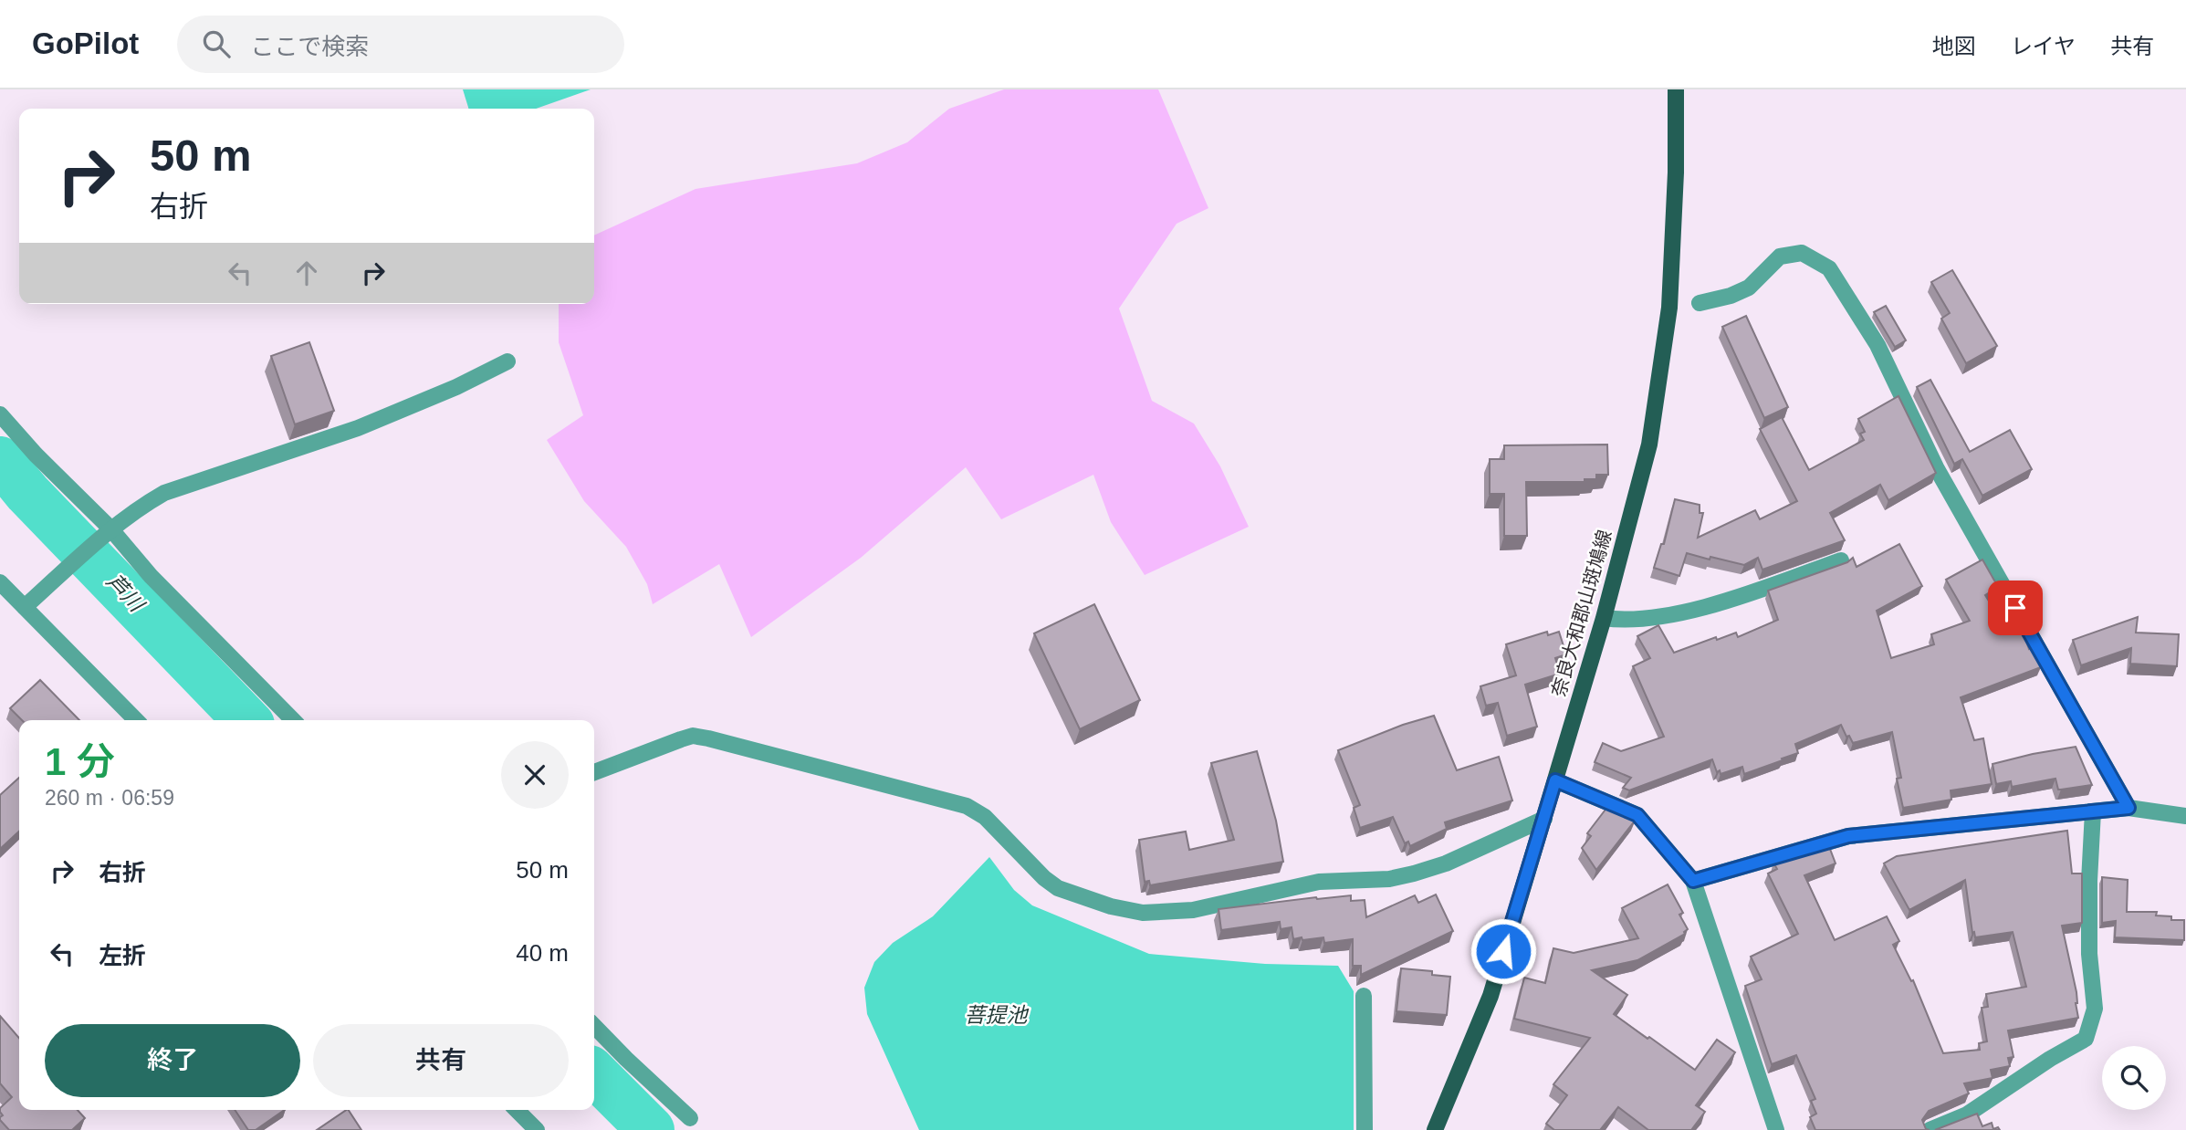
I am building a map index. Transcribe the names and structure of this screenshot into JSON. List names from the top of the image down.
{
  "streets": {
    "main road": ["奈良大和郡山斑鳩線"]
  },
  "water": ["芦川", "菩提池"],
  "page": {
    "header": "GoPilot",
    "search": "ここで検索",
    "nav": ["地図", "レイヤ", "共有"],
    "turn": ["50 m", "右折"],
    "heading": ["1 分", "260 m · 06:59"],
    "list": [
      {
        "name": "右折",
        "value": "50 m"
      },
      {
        "name": "左折",
        "value": "40 m"
      }
    ],
    "buttons": ["終了", "共有"]
  }
}
